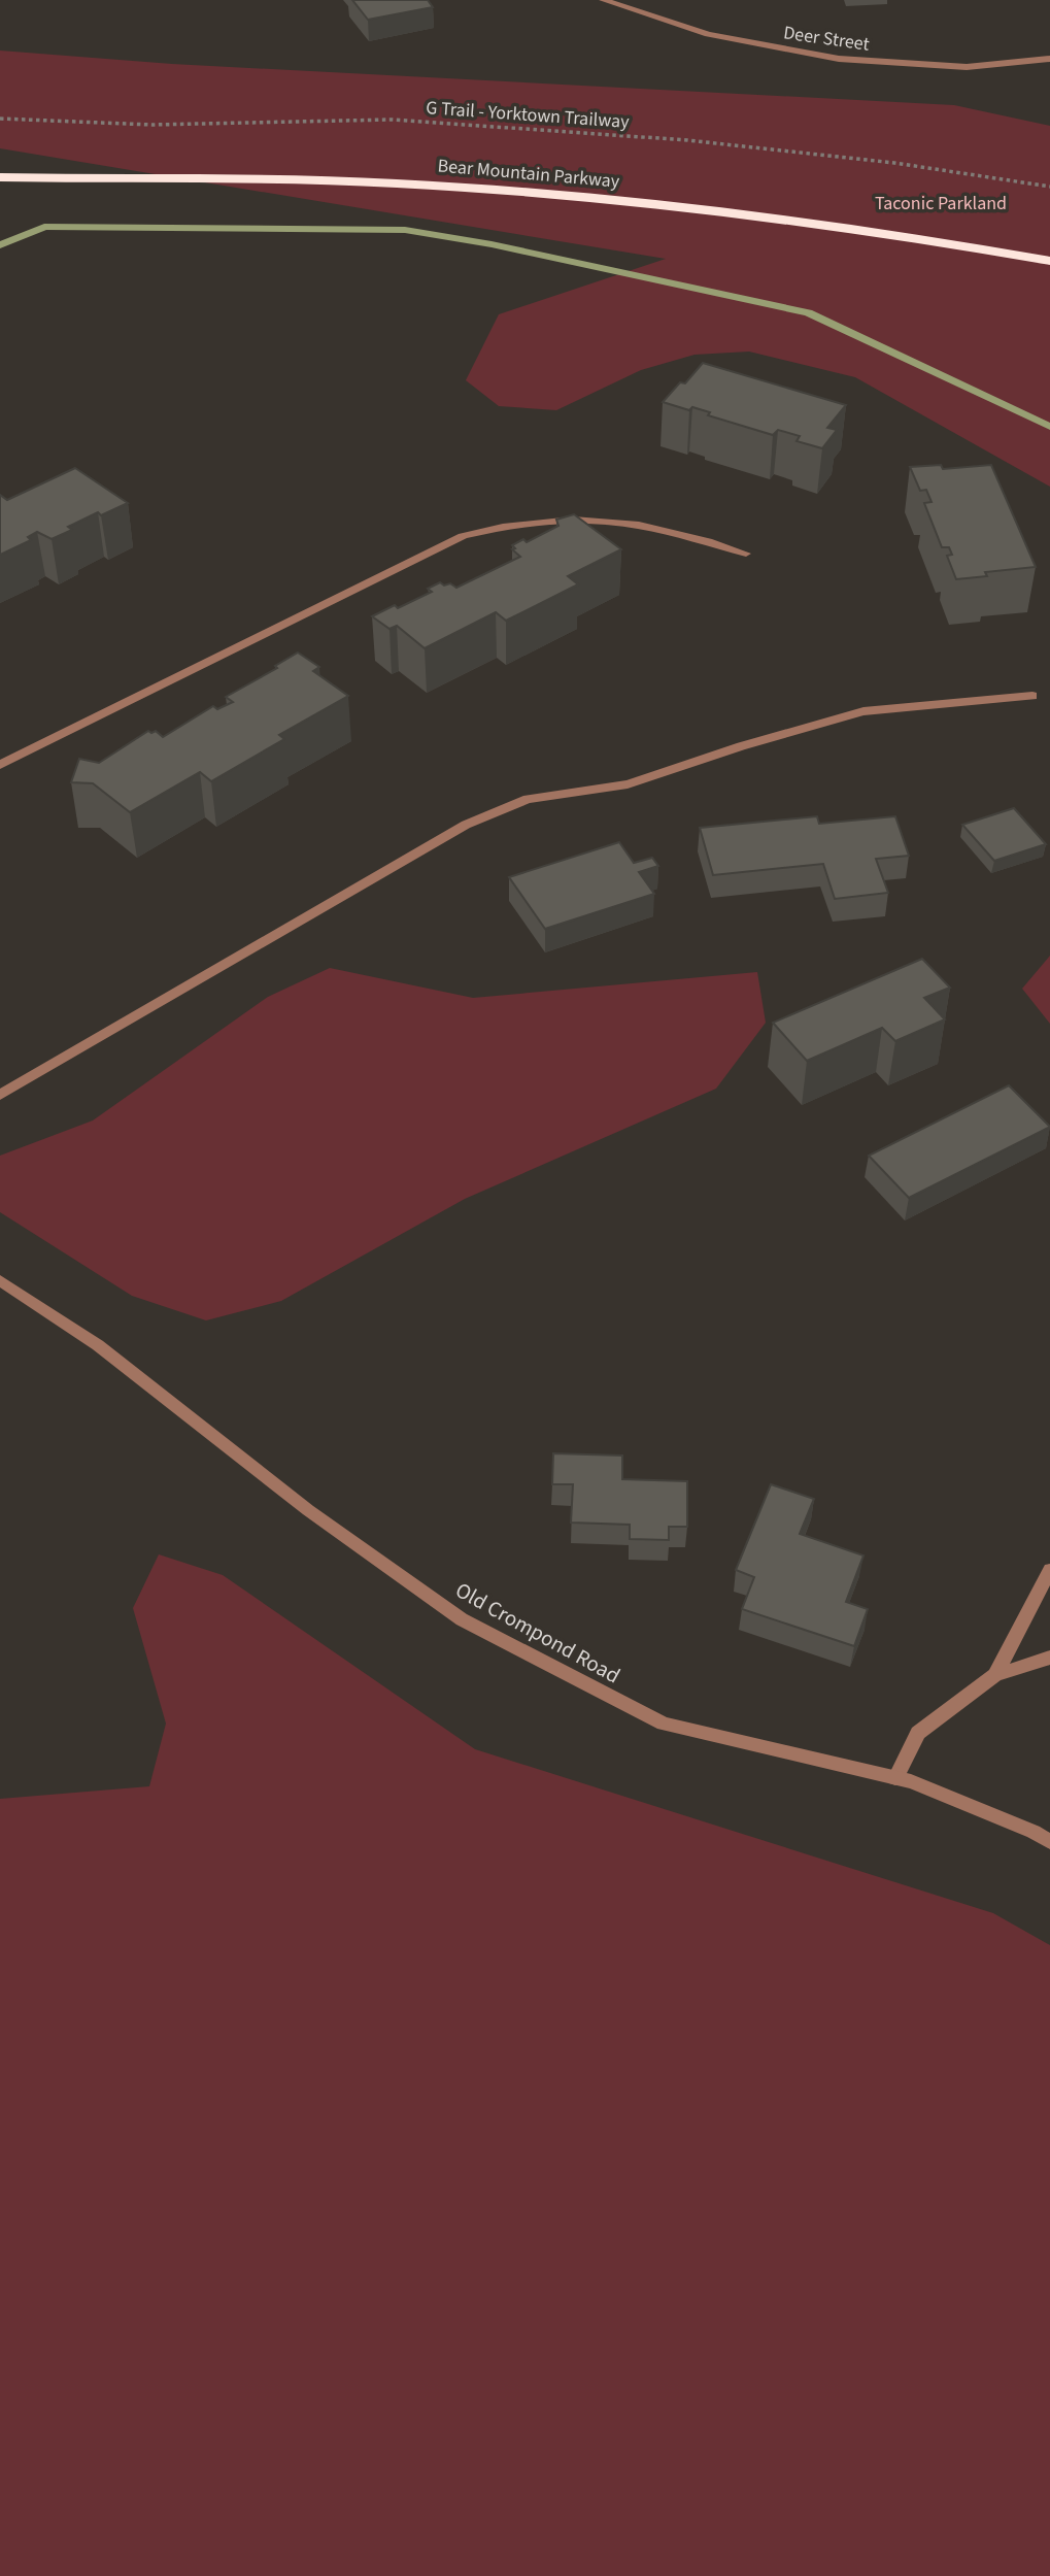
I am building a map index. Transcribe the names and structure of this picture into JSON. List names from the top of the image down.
{
  "streets": {
    "highway": ["Bear Mountain Parkway"],
    "street": ["Deer Street", "Old Crompond Road"],
    "path": ["G Trail - Yorktown Trailway"]
  },
  "parks": ["Taconic Parkland"]
}
